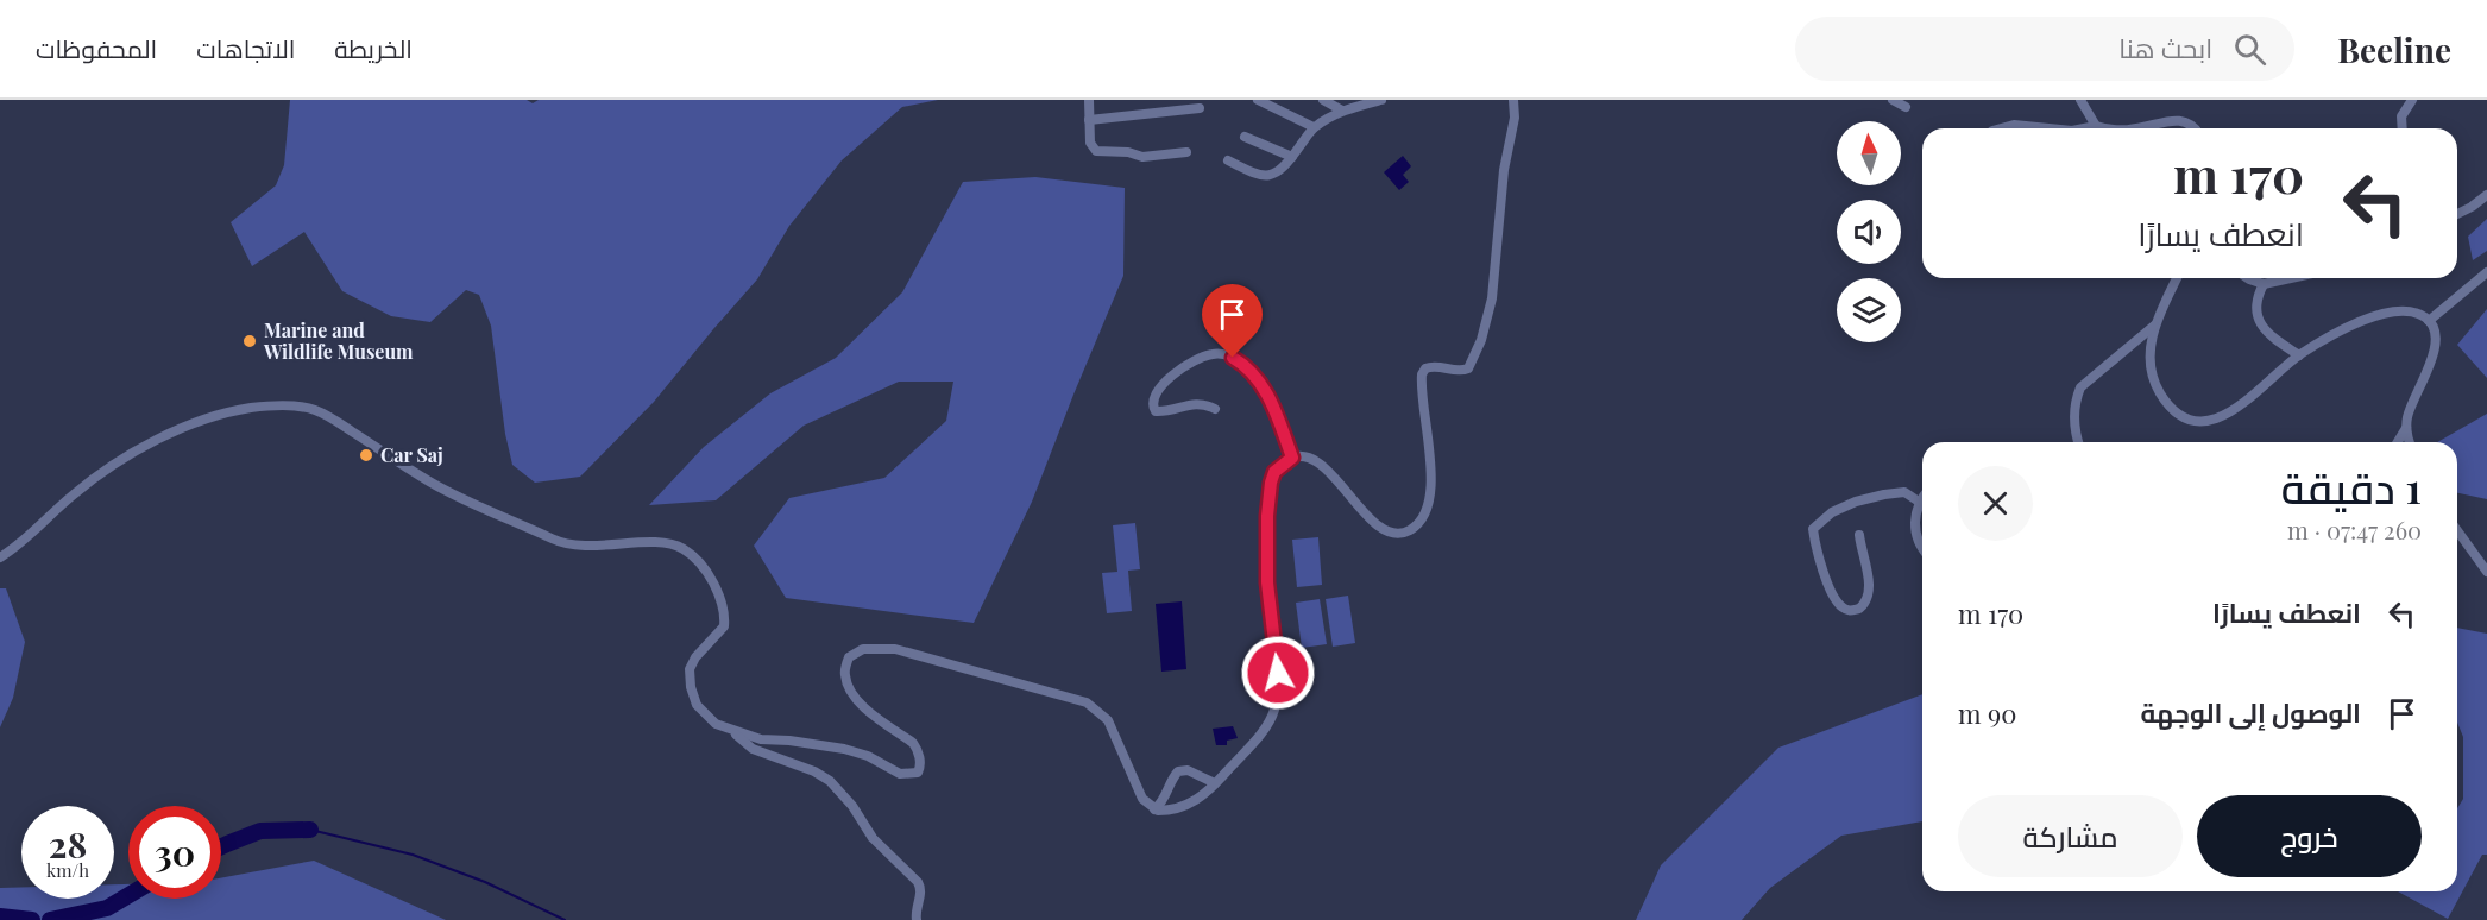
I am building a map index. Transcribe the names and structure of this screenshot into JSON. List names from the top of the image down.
{
  "places": ["Marine and Wildlife Museum", "Car Saj"],
  "north": "top",
  "page": {
    "header": "Beeline",
    "search": "ابحث هنا",
    "nav": ["الخريطة", "الاتجاهات", "المحفوظات"],
    "turn": ["170 m", "انعطف يسارًا"],
    "heading": ["1 دقيقة", "260 m · 07:47"],
    "list": [
      {
        "name": "انعطف يسارًا",
        "value": "170 m"
      },
      {
        "name": "الوصول إلى الوجهة",
        "value": "90 m"
      }
    ],
    "buttons": ["خروج", "مشاركة"],
    "speed": "28 km/h",
    "limit": "30"
  }
}
